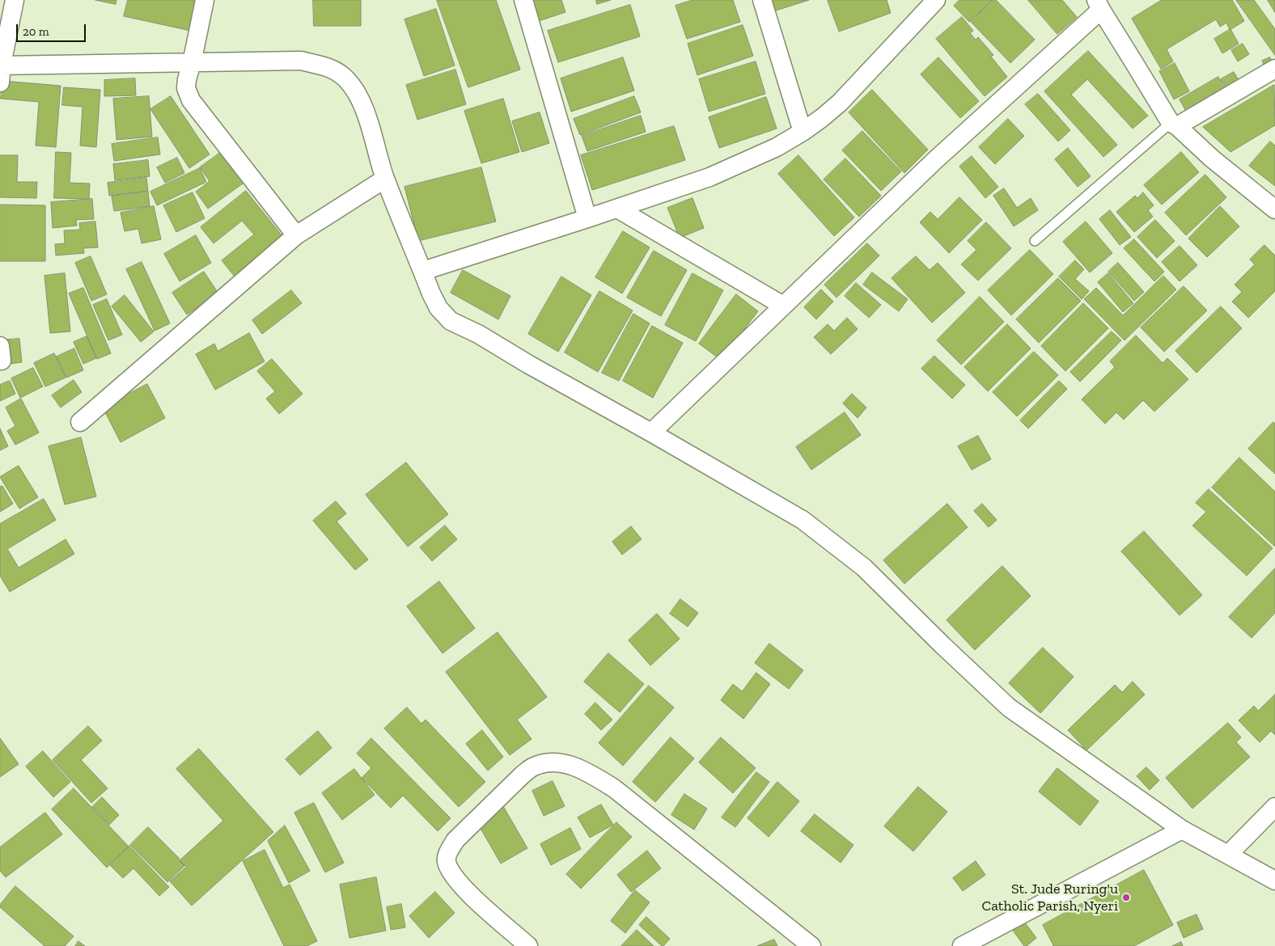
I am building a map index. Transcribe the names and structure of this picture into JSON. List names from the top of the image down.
{
  "places": ["St. Jude Ruring'u Catholic Parish, Nyeri"],
  "scale_bar": "20 m"
}
